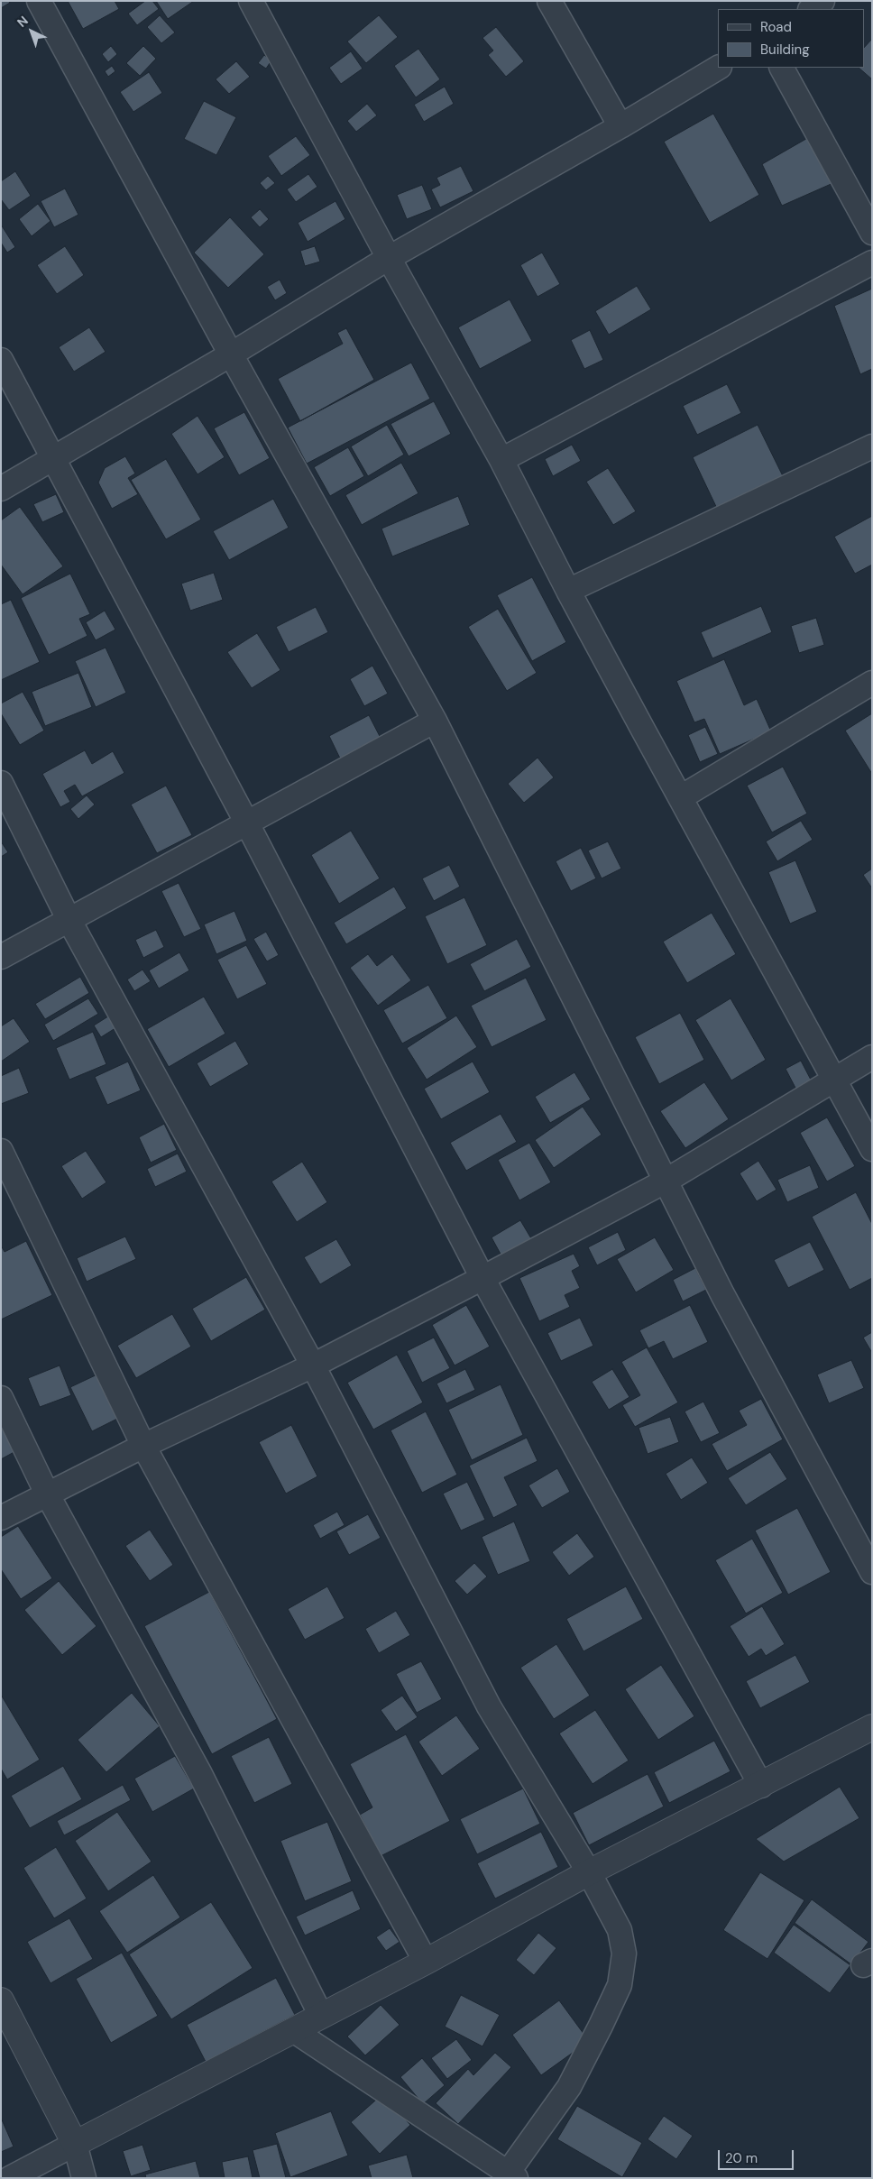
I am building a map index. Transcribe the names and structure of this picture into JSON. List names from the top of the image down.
{
  "legend": ["Road", "Building"],
  "scale_bar": "20 m",
  "north": "top left"
}
